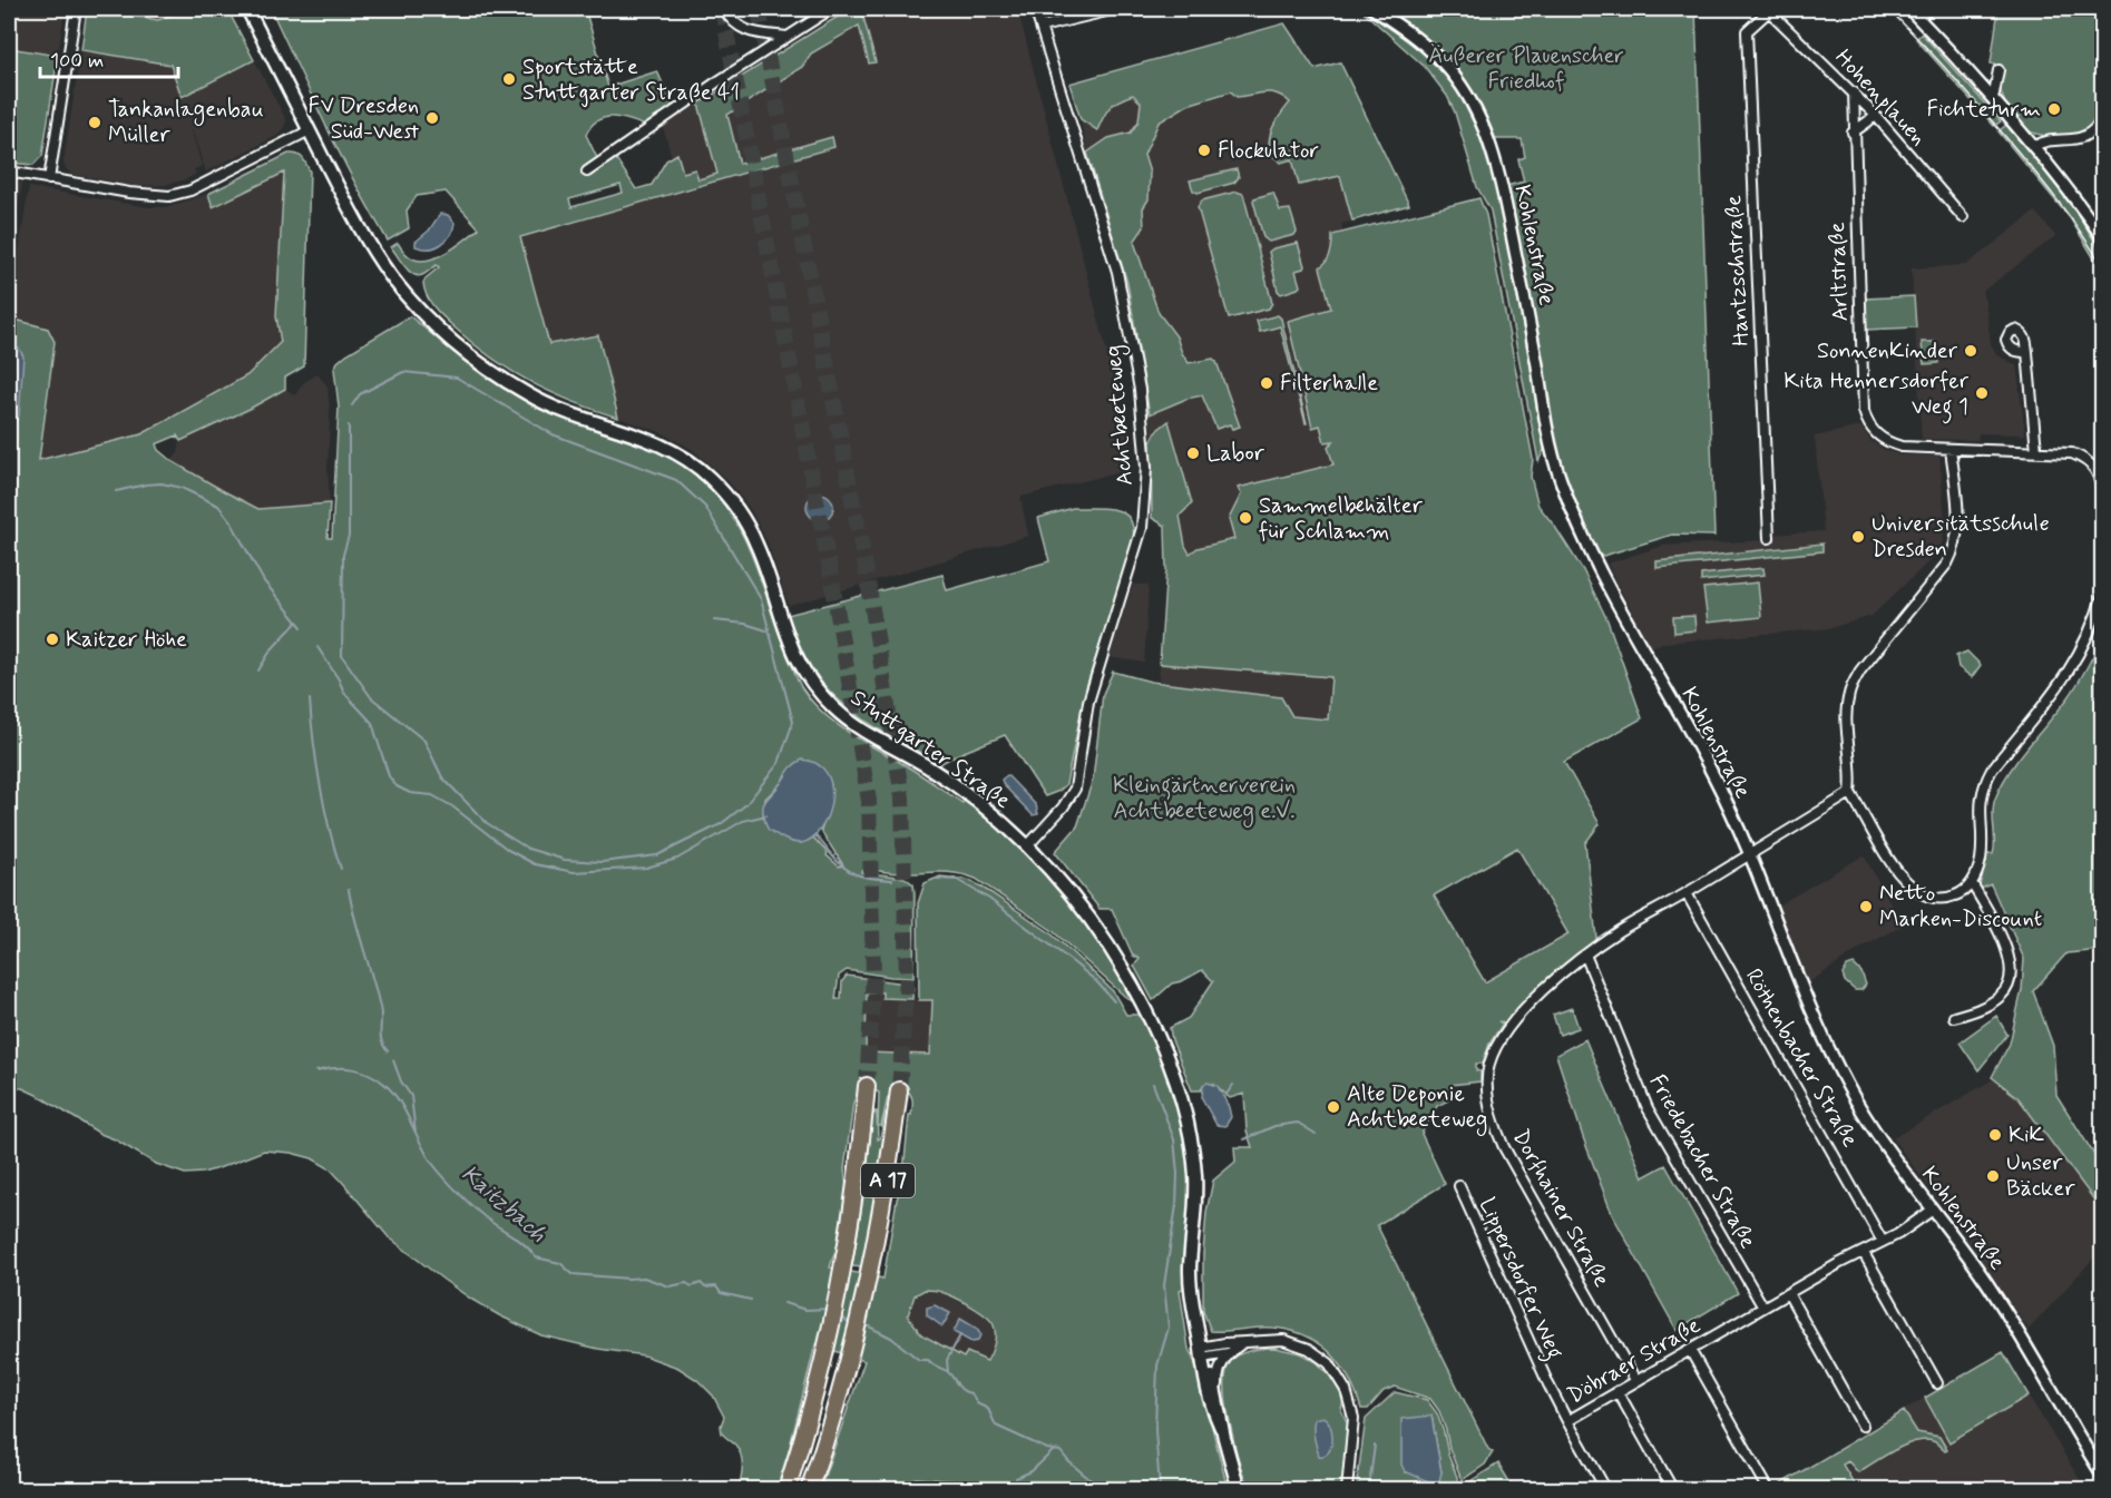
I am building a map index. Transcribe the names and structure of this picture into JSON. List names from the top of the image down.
{
  "streets": {
    "highway": ["A 17"],
    "main road": ["Stuttgarter Straße"],
    "street": [
      "Hohenplauen",
      "Kohlenstraße",
      "Hantzschstraße",
      "Arltstraße",
      "Achtbeeteweg",
      "Röthenbacher Straße",
      "Friedebacher Straße",
      "Dorfhainer Straße",
      "Lippersdorfer Weg",
      "Döbraer Straße"
    ]
  },
  "crossings": [
    ["Hohenplauen", "Hantzschstraße"],
    ["Hohenplauen", "Arltstraße"],
    ["Kohlenstraße", "Dorfhainer Straße"],
    ["Kohlenstraße", "Döbraer Straße"],
    ["Achtbeeteweg", "Stuttgarter Straße"],
    ["Röthenbacher Straße", "Dorfhainer Straße"],
    ["Röthenbacher Straße", "Döbraer Straße"],
    ["Friedebacher Straße", "Dorfhainer Straße"],
    ["Friedebacher Straße", "Döbraer Straße"],
    ["Dorfhainer Straße", "Döbraer Straße"],
    ["Lippersdorfer Weg", "Döbraer Straße"]
  ],
  "water": ["Kaitzbach"],
  "parks": ["Äußerer Plauenscher Friedhof", "Kleingärtnerverein Achtbeeteweg e.V."],
  "places": [
    "Sportstätte Stuttgarter Straße 41",
    "Fichteturm",
    "FV Dresden Süd-West",
    "Tankanlagenbau Müller",
    "Flockulator",
    "SonnenKinder",
    "Filterhalle",
    "Kita Hennersdorfer Weg 1",
    "Labor",
    "Sammelbehälter für Schlamm",
    "Universitätsschule Dresden",
    "Kaitzer Höhe",
    "Netto Marken-Discount",
    "Alte Deponie Achtbeeteweg",
    "KiK",
    "Unser Bäcker"
  ],
  "scale_bar": "100 m"
}
